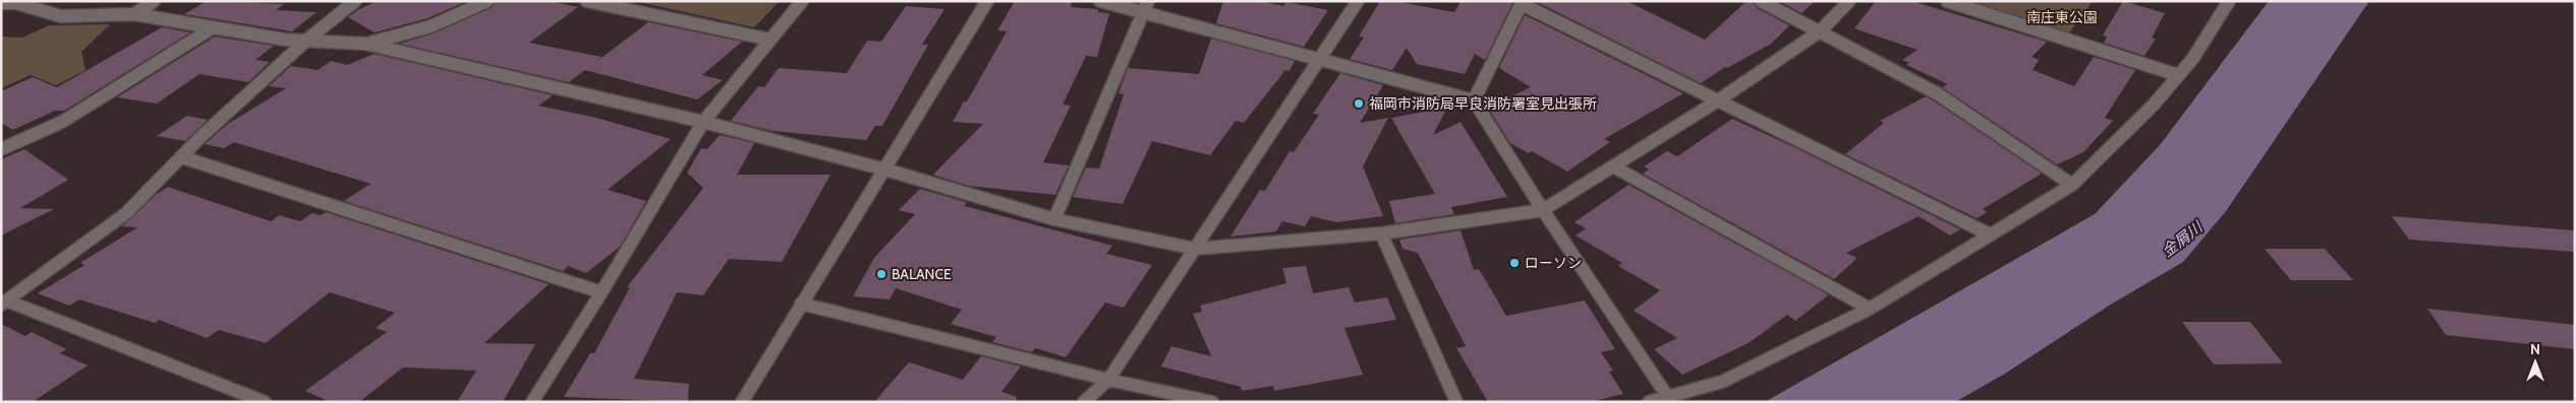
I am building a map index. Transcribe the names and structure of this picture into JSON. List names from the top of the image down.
{
  "water": ["金屑川"],
  "parks": ["南庄東公園"],
  "places": ["福岡市消防局早良消防署室見出張所", "ローソン", "BALANCE"],
  "north": "top"
}
